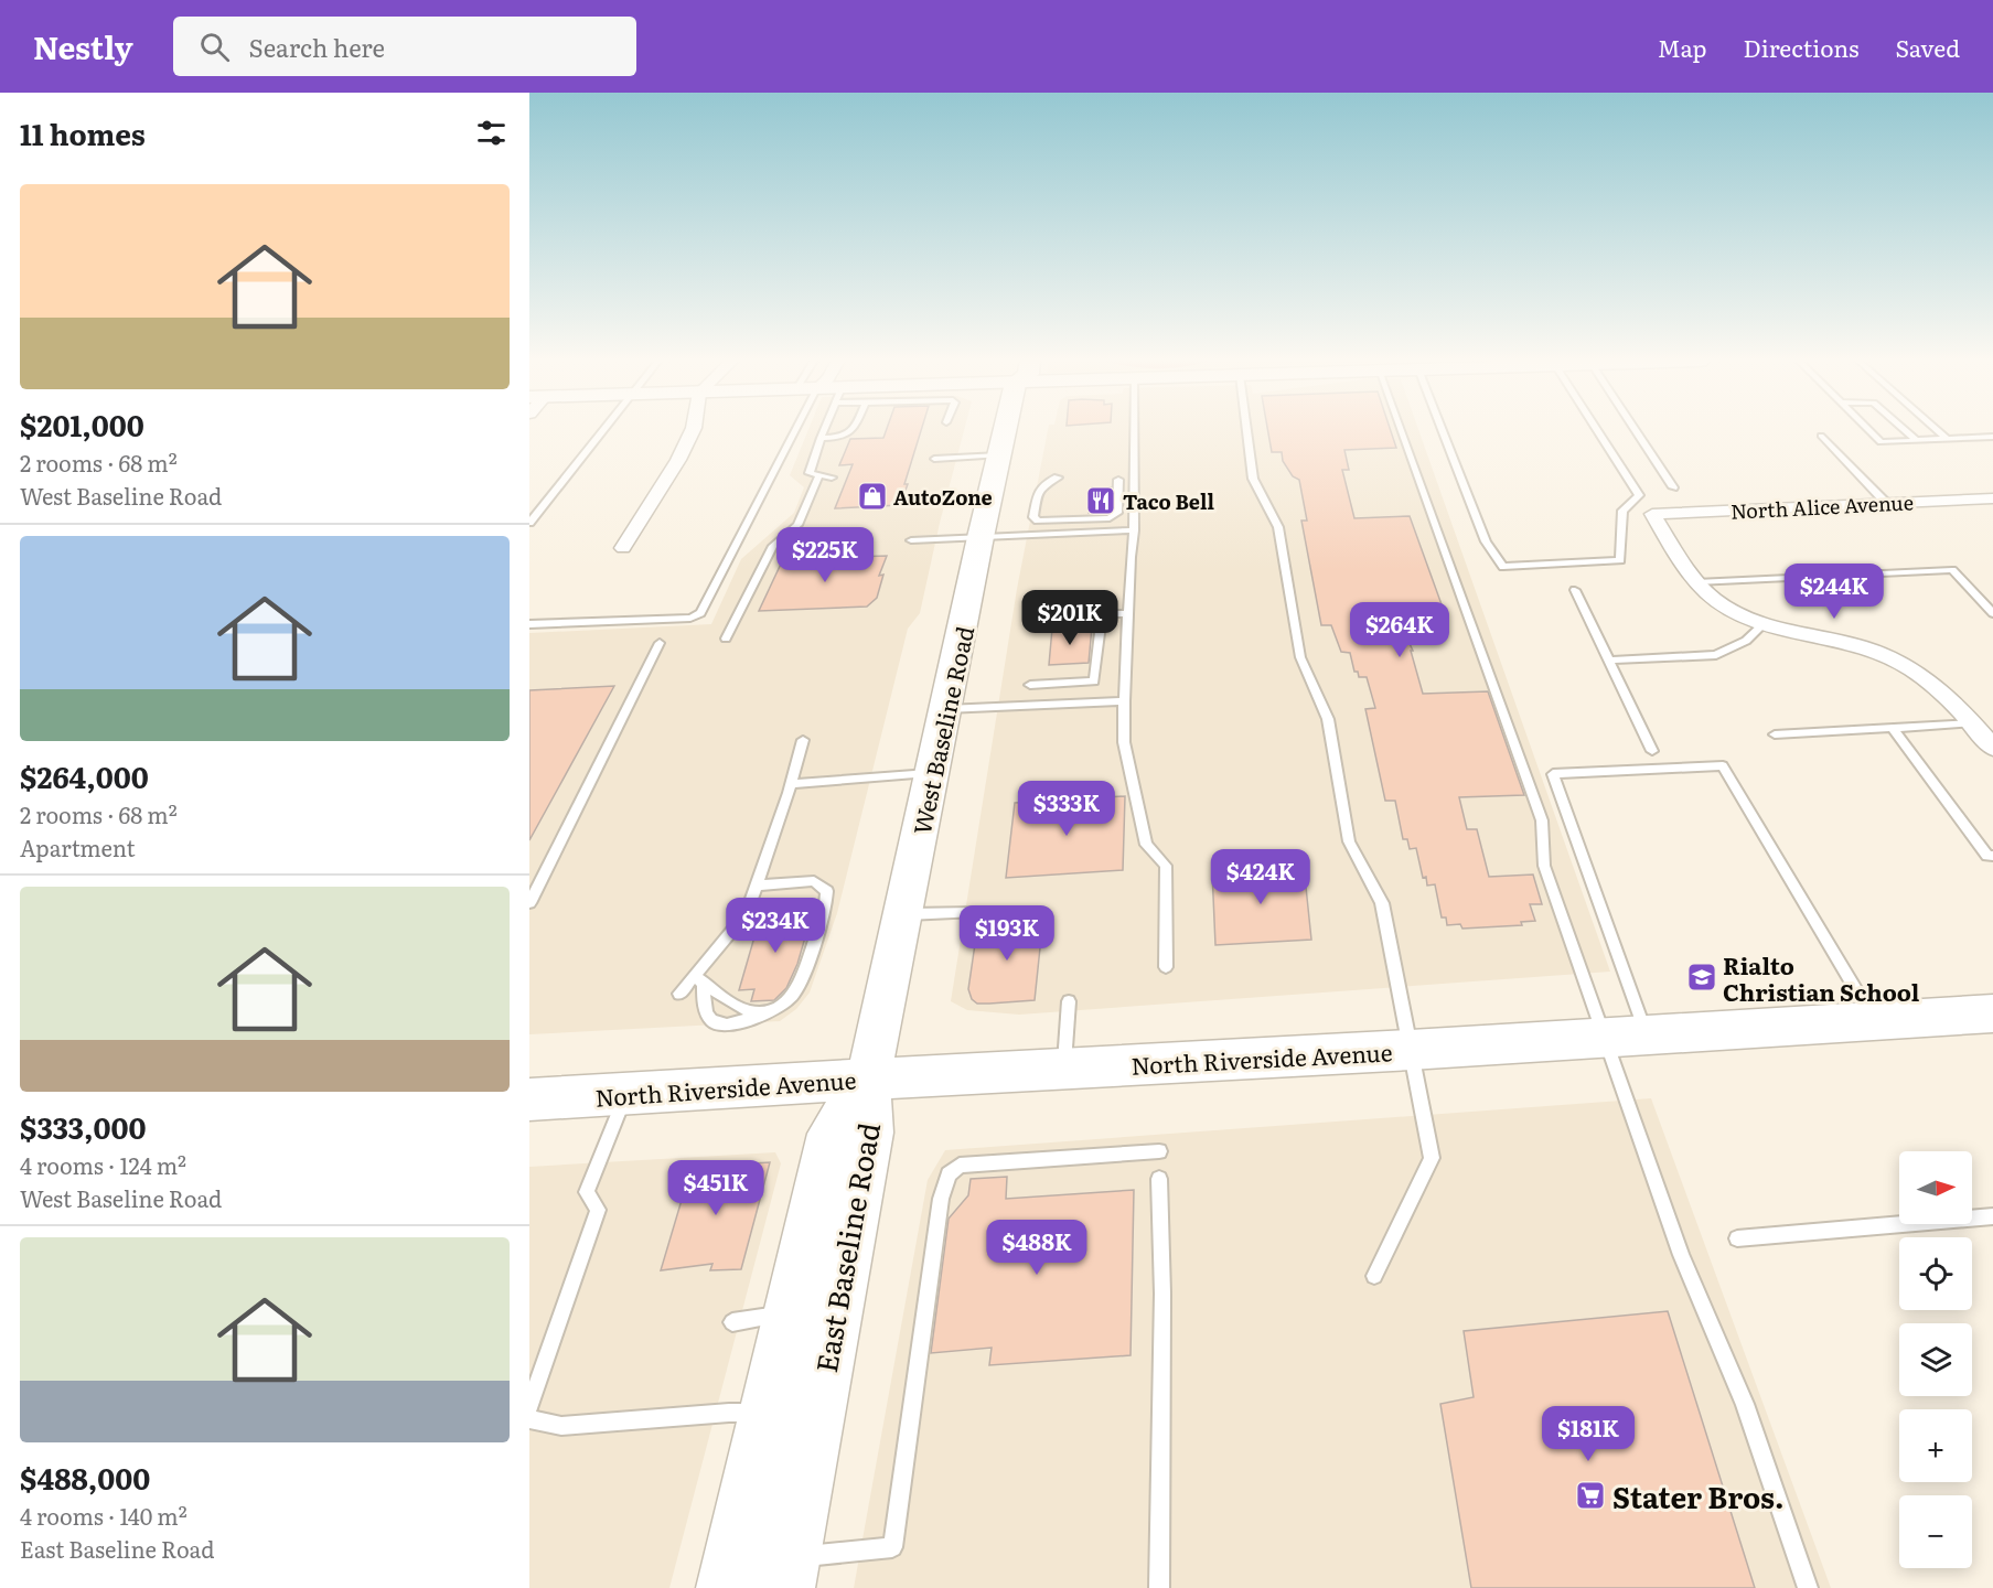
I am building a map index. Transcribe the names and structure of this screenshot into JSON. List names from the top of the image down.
{
  "streets": {
    "main road": ["West Baseline Road", "North Riverside Avenue", "East Baseline Road"],
    "street": ["North Alice Avenue"]
  },
  "crossings": [
    ["West Baseline Road", "North Riverside Avenue"],
    ["West Baseline Road", "East Baseline Road"],
    ["North Riverside Avenue", "East Baseline Road"]
  ],
  "places": {
    "shop": ["AutoZone"],
    "restaurant": ["Taco Bell"],
    "school or university": ["Rialto Christian School"],
    "supermarket": ["Stater Bros."]
  },
  "north": "right",
  "page": {
    "header": "Nestly",
    "search": "Search here",
    "nav": ["Map", "Directions", "Saved"],
    "heading": "11 homes",
    "list": [
      {
        "name": "$201,000",
        "note": "2 rooms · 68 m² · West Baseline Road"
      },
      {
        "name": "$264,000",
        "note": "2 rooms · 68 m² · Apartment"
      },
      {
        "name": "$333,000",
        "note": "4 rooms · 124 m² · West Baseline Road"
      },
      {
        "name": "$488,000",
        "note": "4 rooms · 140 m² · East Baseline Road"
      }
    ],
    "price": [
      "$225K",
      "$244K",
      "$201K",
      "$264K",
      "$333K",
      "$424K",
      "$234K",
      "$193K",
      "$451K",
      "$488K",
      "$181K"
    ],
    "map_buttons": ["+", "−"]
  }
}
